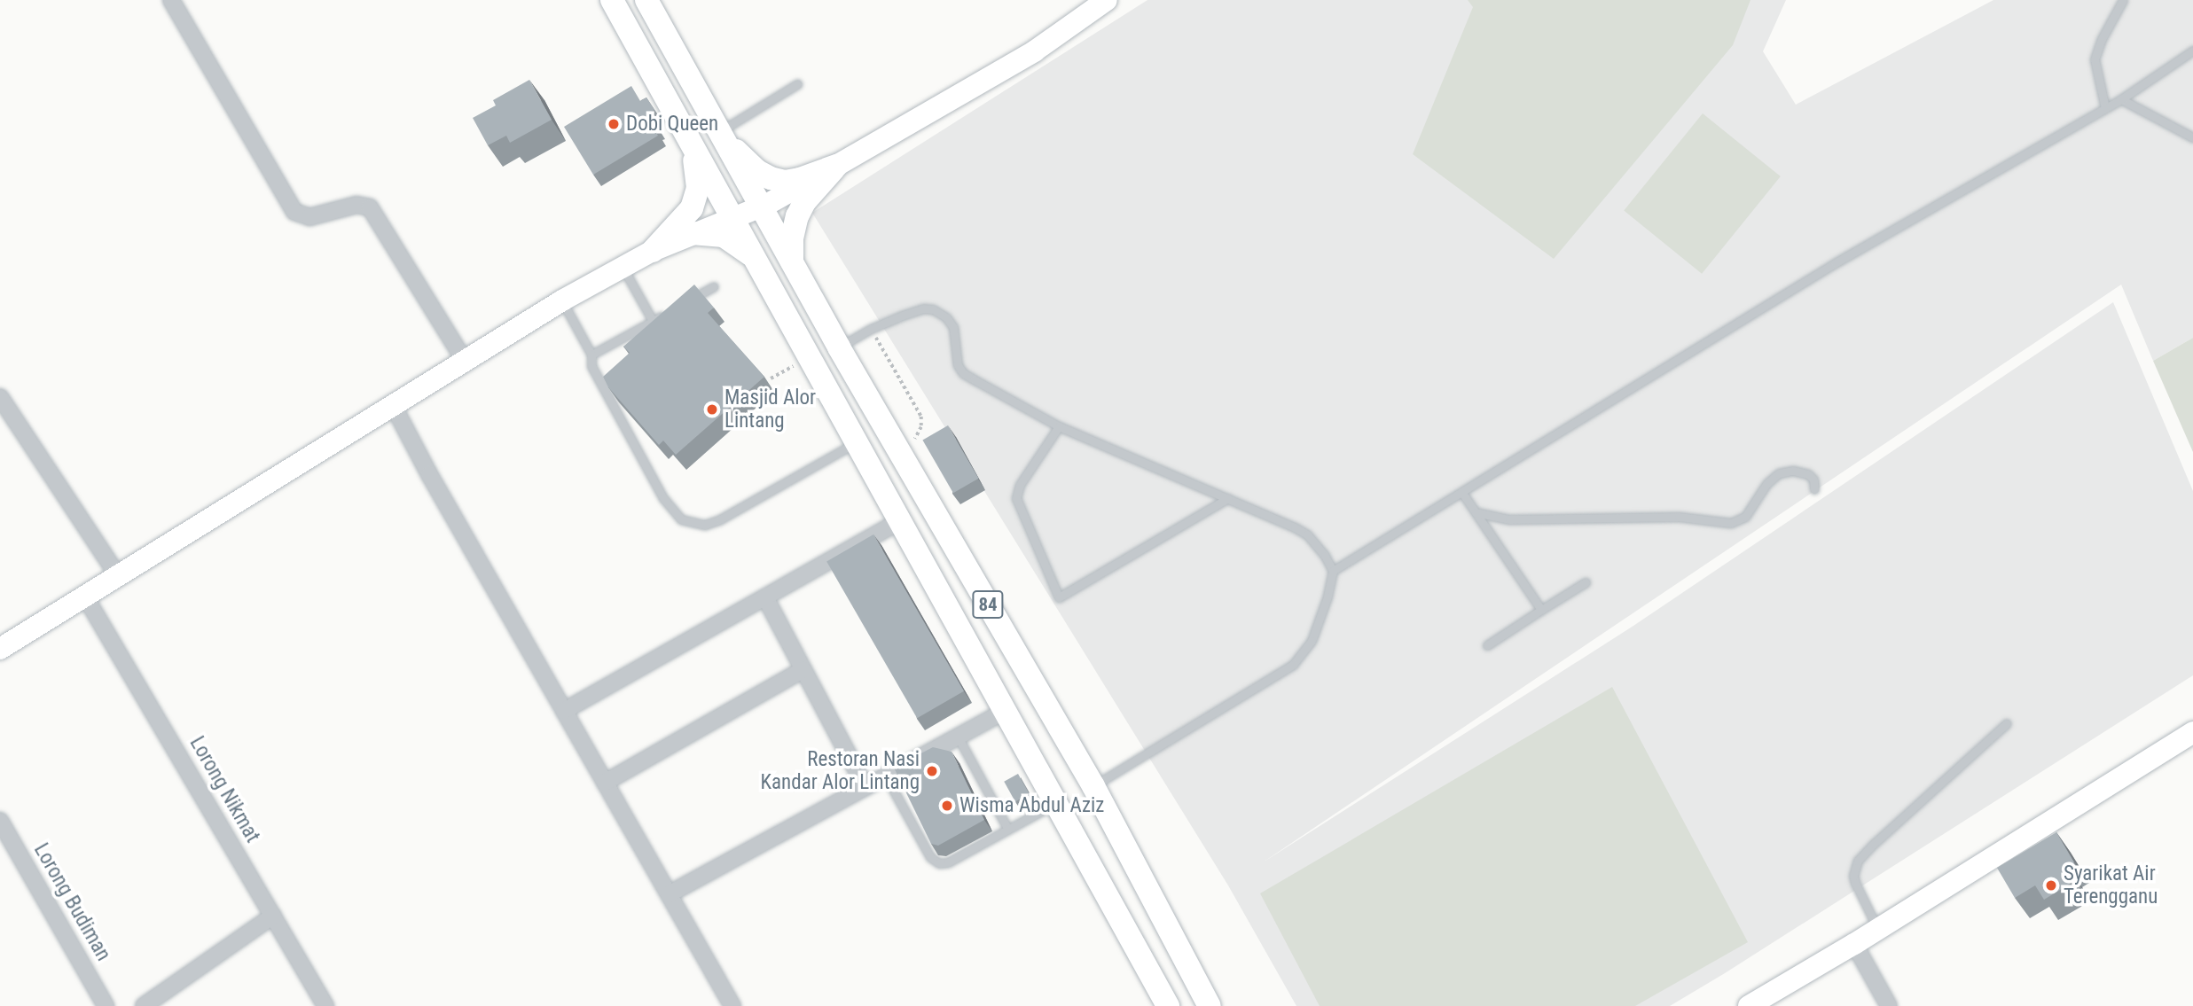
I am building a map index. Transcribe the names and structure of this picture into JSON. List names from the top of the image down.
{
  "streets": {
    "main road": ["84"],
    "street": ["Lorong Nikmat", "Lorong Budiman"]
  },
  "places": [
    "Dobi Queen",
    "Masjid Alor Lintang",
    "Restoran Nasi Kandar Alor Lintang",
    "Wisma Abdul Aziz",
    "Syarikat Air Terengganu"
  ]
}
